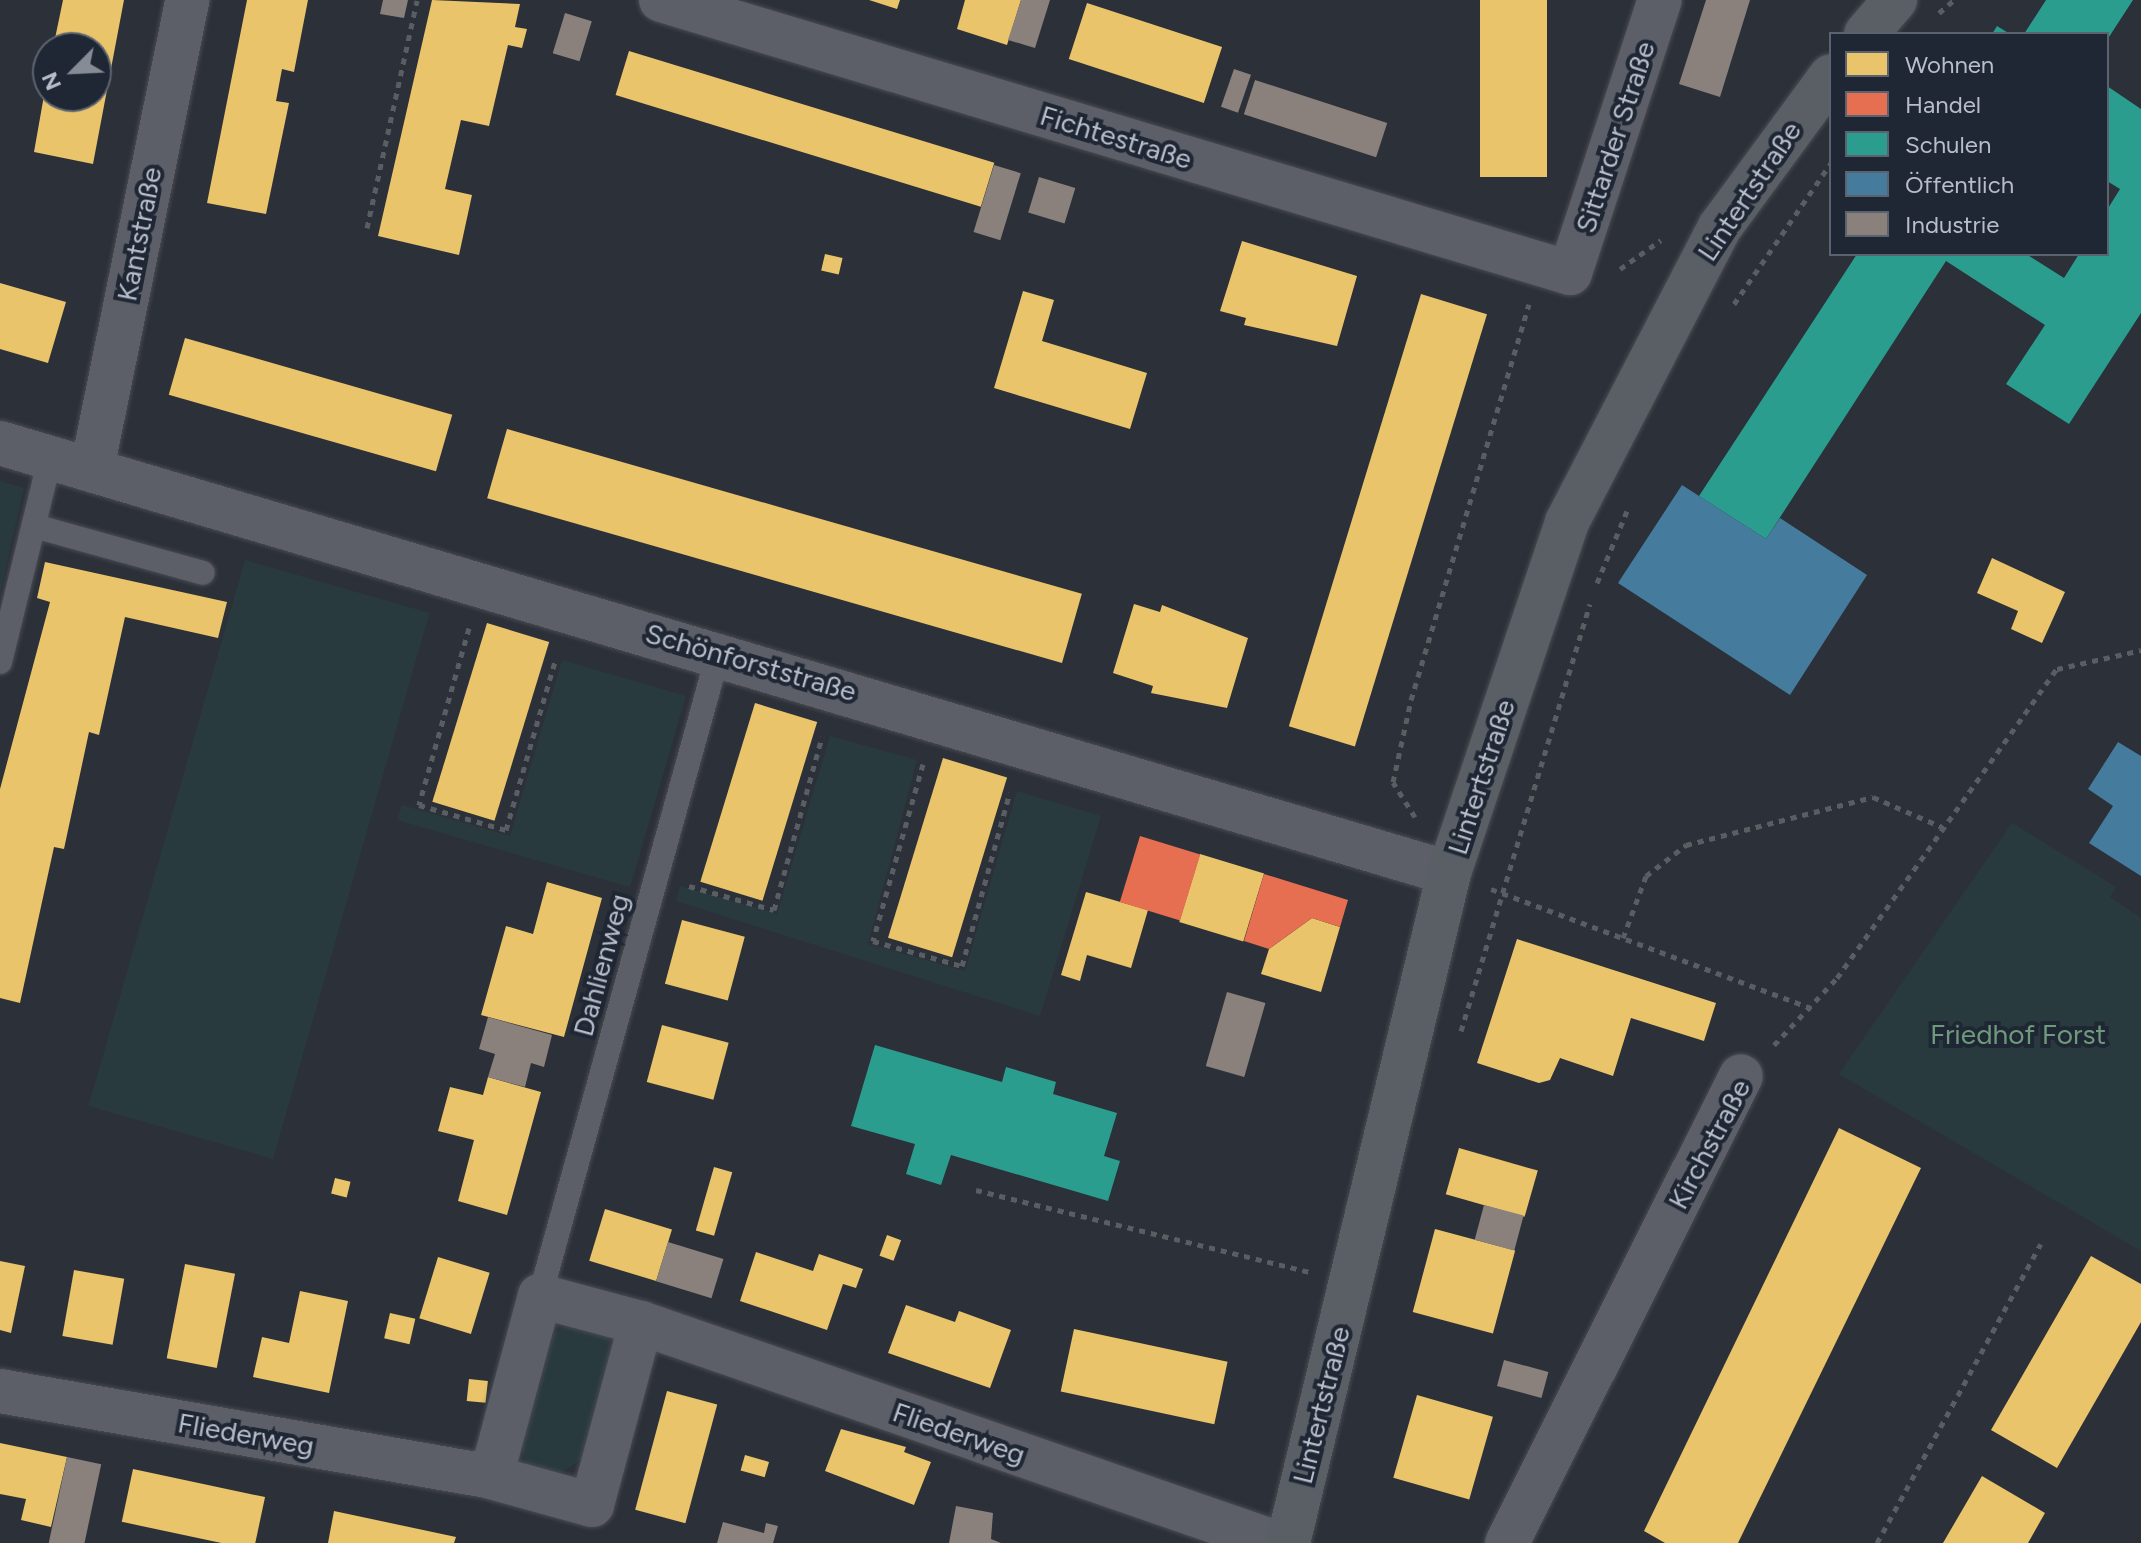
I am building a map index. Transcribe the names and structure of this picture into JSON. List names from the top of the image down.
{
  "streets": {
    "main road": ["Lintertstraße"],
    "street": [
      "Fichtestraße",
      "Sittarder Straße",
      "Kantstraße",
      "Schönforststraße",
      "Kirchstraße",
      "Fliederweg"
    ],
    "lane": ["Dahlienweg"]
  },
  "crossings": [
    ["Fichtestraße", "Sittarder Straße"],
    ["Lintertstraße", "Schönforststraße"],
    ["Kantstraße", "Schönforststraße"],
    ["Schönforststraße", "Dahlienweg"],
    ["Dahlienweg", "Fliederweg"]
  ],
  "parks": ["Friedhof Forst"],
  "legend": [
    "Wohnen",
    "Handel",
    "Schulen",
    "Öffentlich",
    "Industrie"
  ],
  "north": "bottom left"
}
